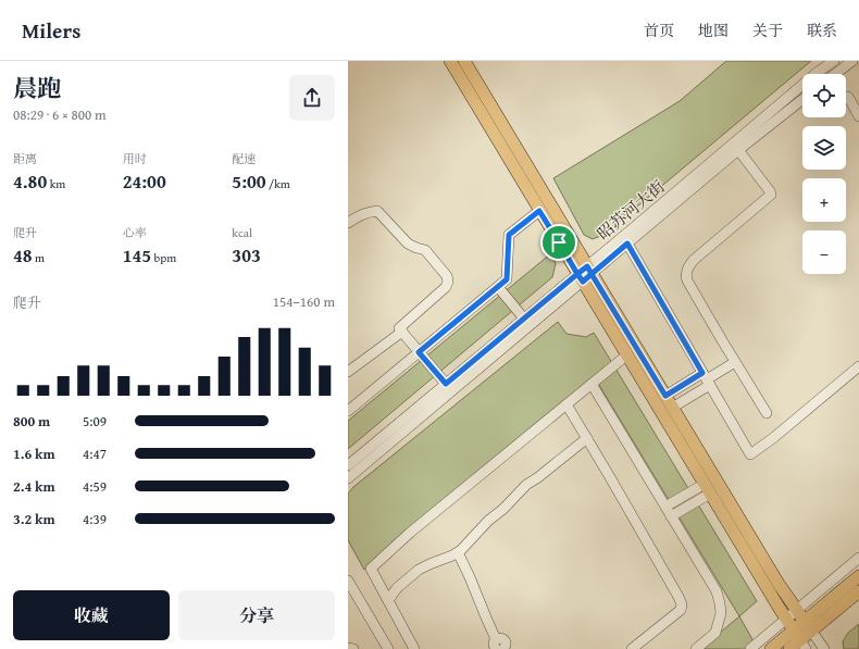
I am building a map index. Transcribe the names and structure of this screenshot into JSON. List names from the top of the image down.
{
  "streets": {
    "street": ["昭苏河大街"]
  },
  "page": {
    "header": "Milers",
    "nav": [
      "首页",
      "地图",
      "关于",
      "联系"
    ],
    "heading": ["晨跑", "08:29 · 6 × 800 m"],
    "map_buttons": ["+", "−"],
    "stats": [
      ["距离", "4.80 km"],
      ["用时", "24:00"],
      ["配速", "5:00 /km"],
      ["爬升", "48 m"],
      ["心率", "145 bpm"],
      ["kcal", "303"]
    ],
    "chart": ["爬升", "154–160 m"],
    "list": [
      {
        "name": "800 m",
        "note": "5:09"
      },
      {
        "name": "1.6 km",
        "note": "4:47"
      },
      {
        "name": "2.4 km",
        "note": "4:59"
      },
      {
        "name": "3.2 km",
        "note": "4:39"
      }
    ],
    "buttons": ["收藏", "分享"]
  }
}
